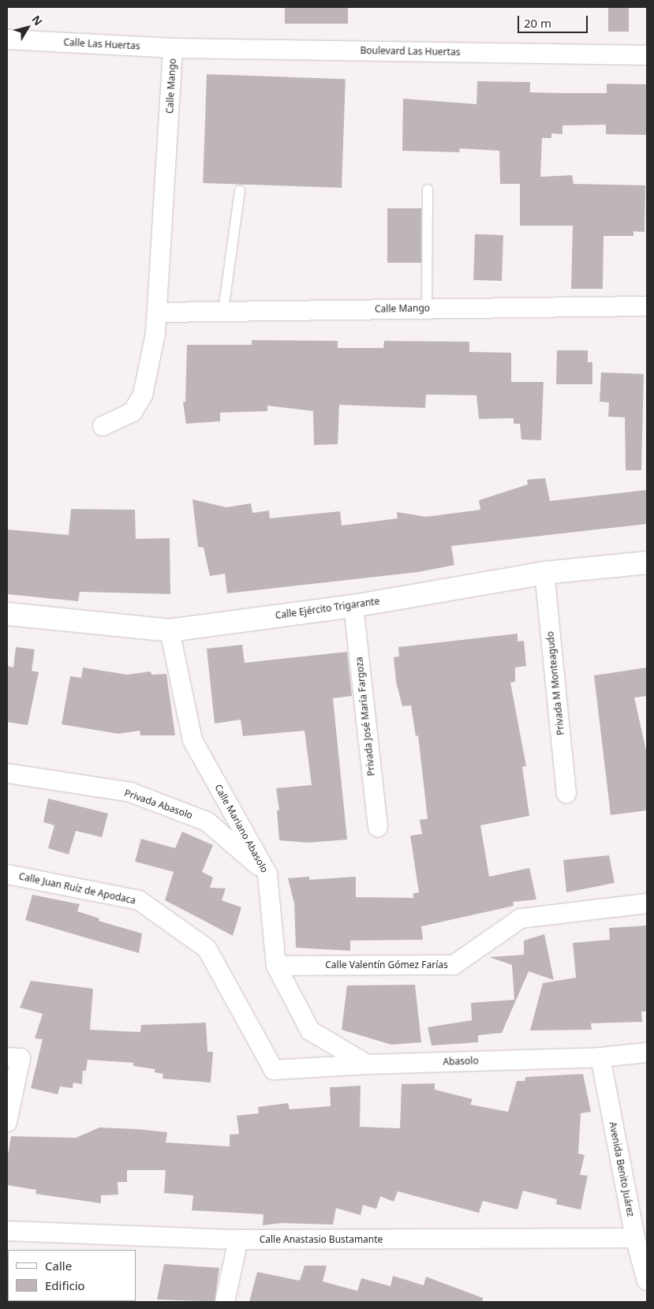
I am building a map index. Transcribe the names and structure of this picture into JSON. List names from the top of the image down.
{
  "streets": {
    "main road": ["Calle Ejército Trigarante"],
    "street": [
      "Calle Las Huertas",
      "Boulevard Las Huertas",
      "Calle Mango",
      "Privada M Monteagudo",
      "Privada José María Fargoza",
      "Privada Abasolo",
      "Calle Mariano Abasolo",
      "Calle Juan Ruíz de Apodaca",
      "Calle Valentín Gómez Farías",
      "Abasolo",
      "Avenida Benito Juárez",
      "Calle Anastasio Bustamante"
    ]
  },
  "crossings": [
    ["Calle Las Huertas", "Boulevard Las Huertas"],
    ["Calle Las Huertas", "Calle Mango"],
    ["Boulevard Las Huertas", "Calle Mango"],
    ["Calle Ejército Trigarante", "Privada M Monteagudo"],
    ["Calle Ejército Trigarante", "Privada José María Fargoza"],
    ["Calle Ejército Trigarante", "Calle Mariano Abasolo"],
    ["Privada Abasolo", "Calle Mariano Abasolo"],
    ["Calle Mariano Abasolo", "Calle Valentín Gómez Farías"],
    ["Calle Mariano Abasolo", "Abasolo"],
    ["Calle Juan Ruíz de Apodaca", "Abasolo"],
    ["Abasolo", "Avenida Benito Juárez"],
    ["Avenida Benito Juárez", "Calle Anastasio Bustamante"]
  ],
  "legend": ["Calle", "Edificio"],
  "scale_bar": "20 m",
  "north": "top right"
}
